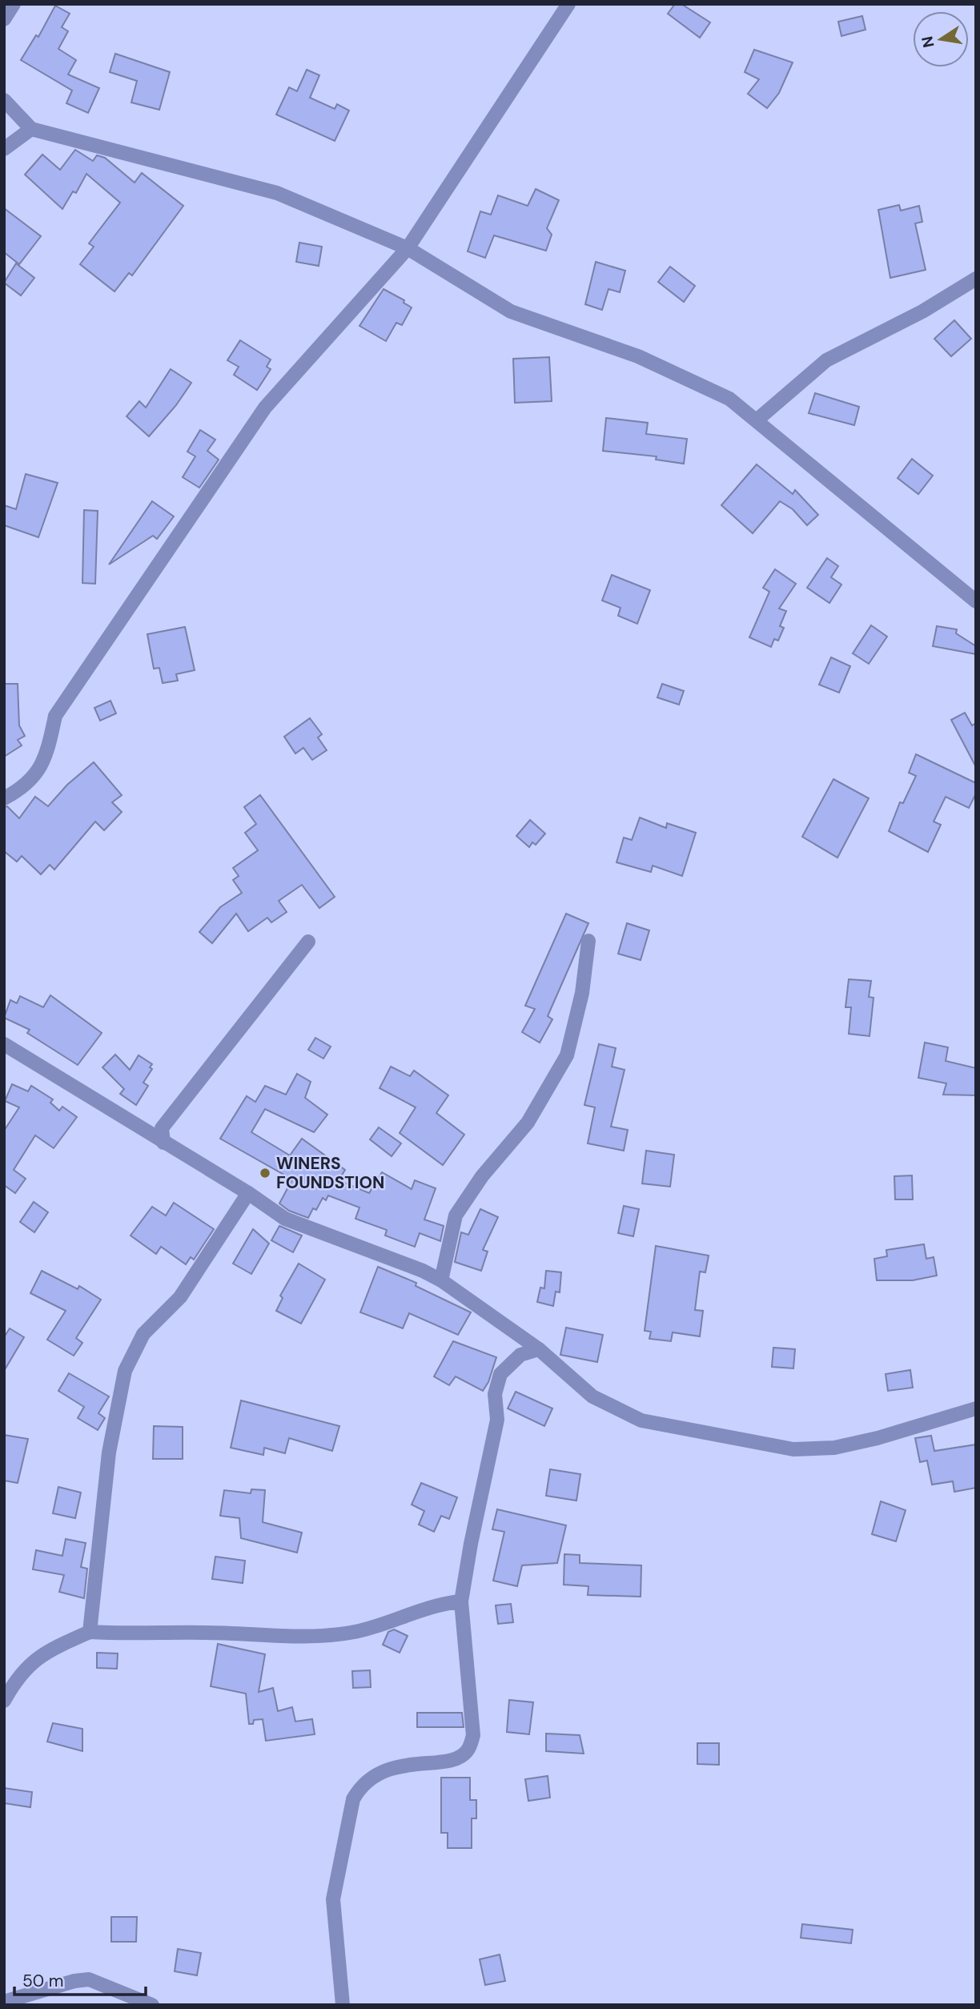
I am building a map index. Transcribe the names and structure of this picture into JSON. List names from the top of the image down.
{
  "places": ["WINERS FOUNDSTION"],
  "scale_bar": "50 m",
  "north": "left"
}
